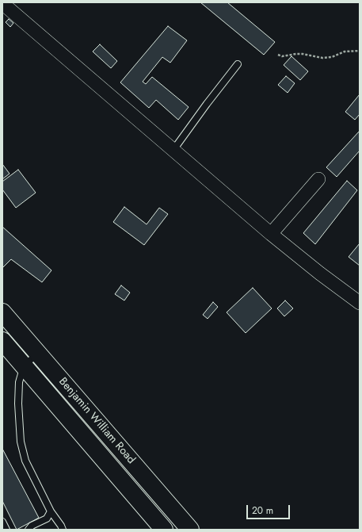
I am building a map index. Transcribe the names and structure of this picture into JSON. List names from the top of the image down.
{
  "streets": {
    "main road": ["Benjamin William Road"]
  },
  "scale_bar": "20 m"
}
